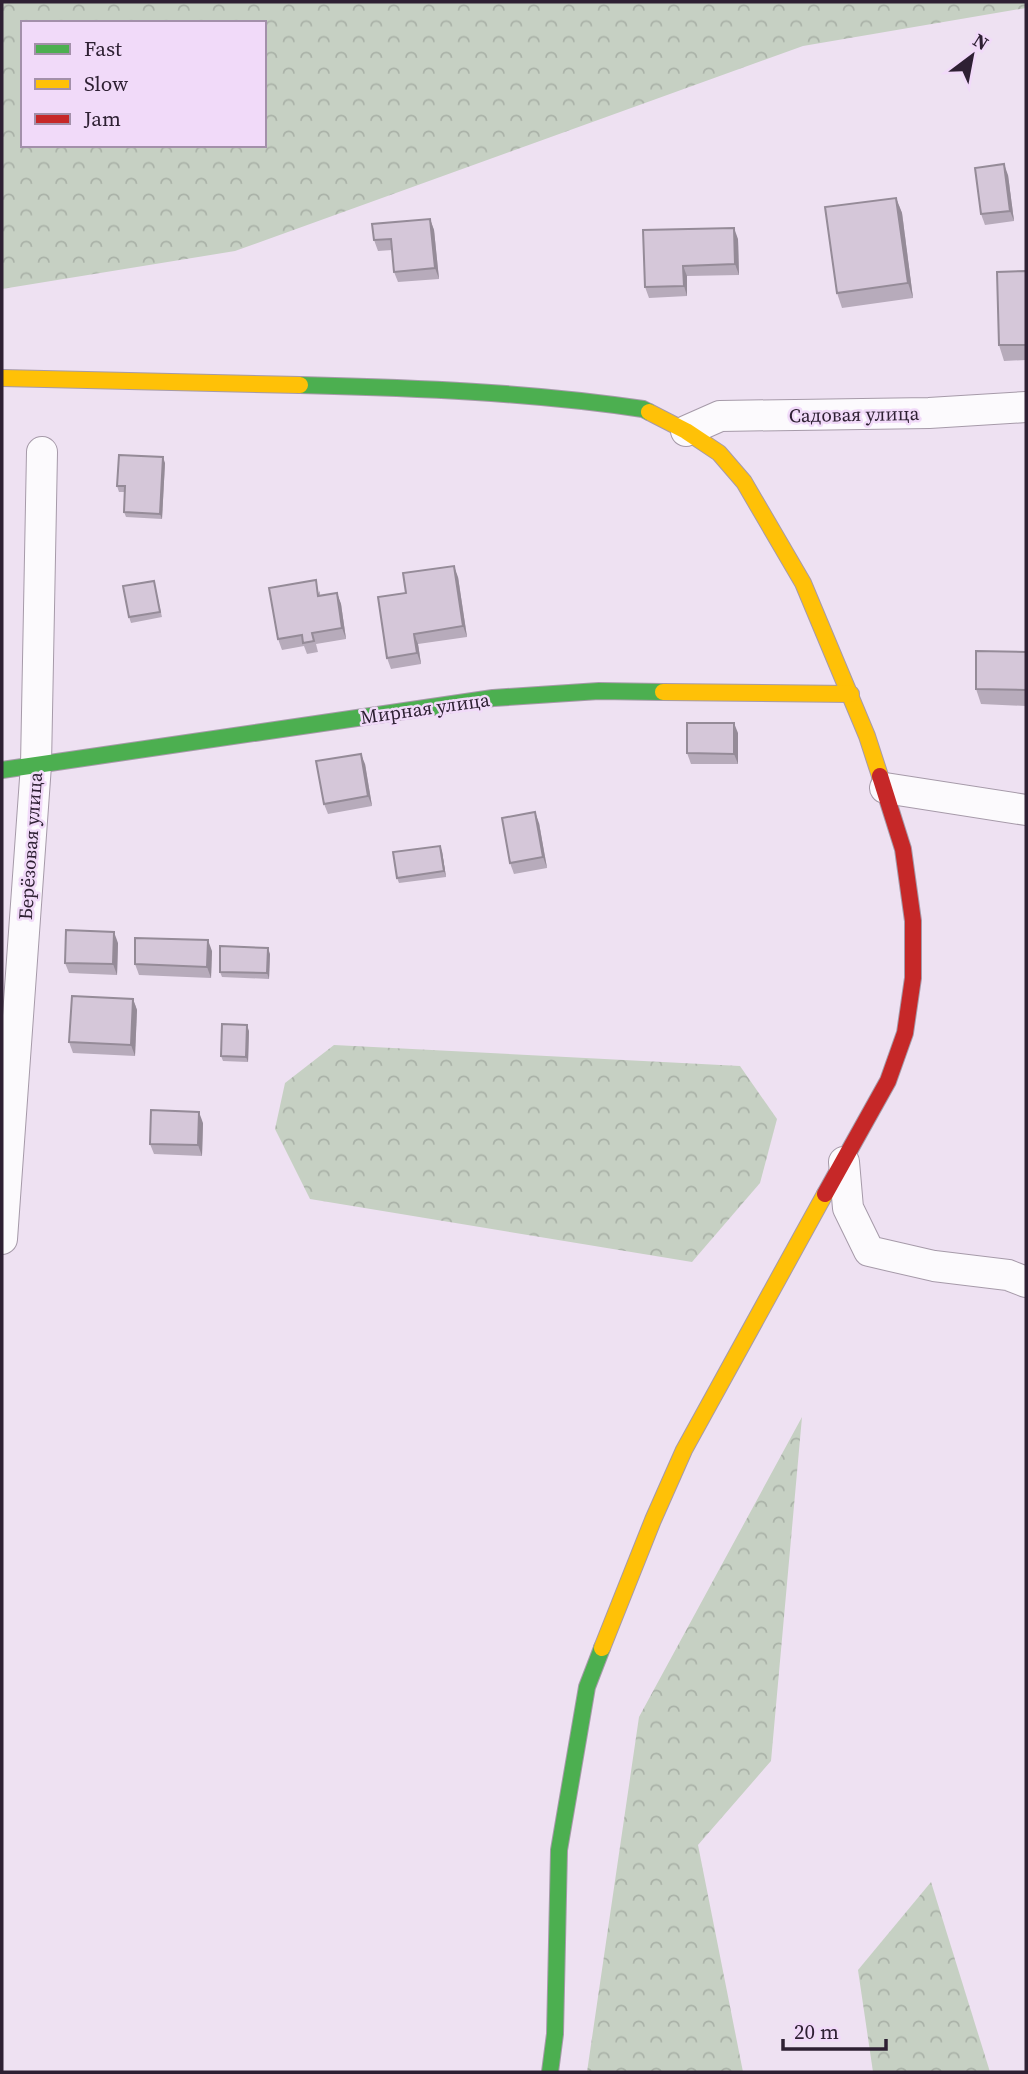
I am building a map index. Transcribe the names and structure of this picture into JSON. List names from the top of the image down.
{
  "streets": {
    "street": ["Садовая улица", "Мирная улица", "Берёзовая улица"]
  },
  "crossings": [
    ["Мирная улица", "Берёзовая улица"]
  ],
  "legend": ["Fast", "Slow", "Jam"],
  "scale_bar": "20 m",
  "north": "top right"
}
